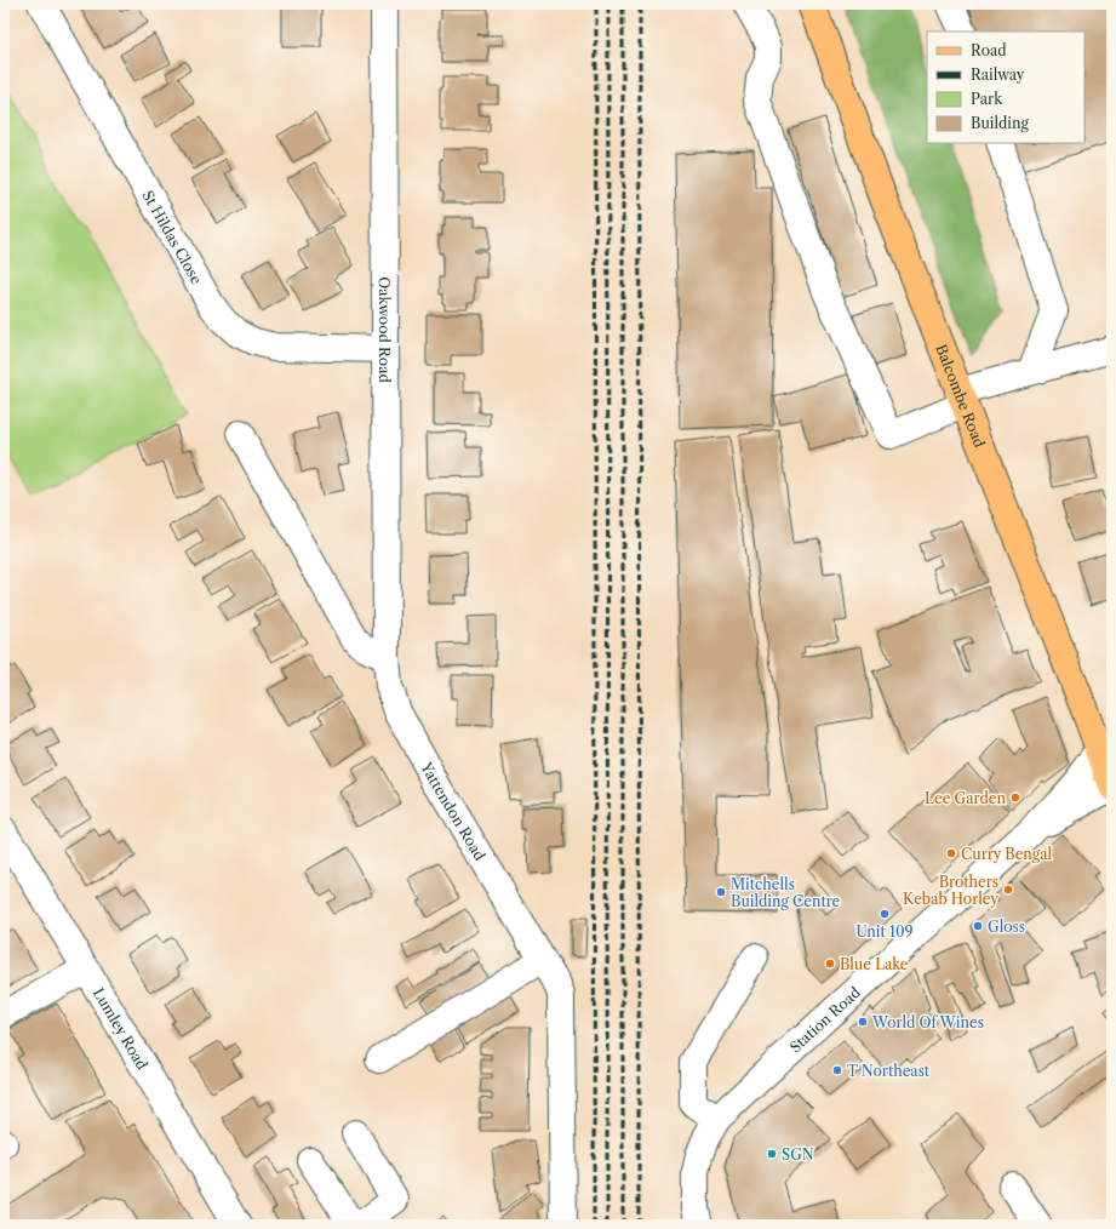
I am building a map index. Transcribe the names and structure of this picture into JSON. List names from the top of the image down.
{
  "streets": {
    "main road": ["Balcombe Road"],
    "street": [
      "St Hildas Close",
      "Oakwood Road",
      "Yattendon Road",
      "Station Road",
      "Lumley Road"
    ]
  },
  "crossings": [
    ["St Hildas Close", "Oakwood Road"],
    ["Oakwood Road", "Yattendon Road"],
    ["Balcombe Road", "Station Road"]
  ],
  "places": [
    "Lee Garden",
    "Curry Bengal",
    "Brothers Kebab Horley",
    "Mitchells Building Centre",
    "Unit 109",
    "Gloss",
    "Blue Lake",
    "World Of Wines",
    "T Northeast",
    "SGN"
  ],
  "legend": [
    "Road",
    "Railway",
    "Park",
    "Building"
  ]
}
